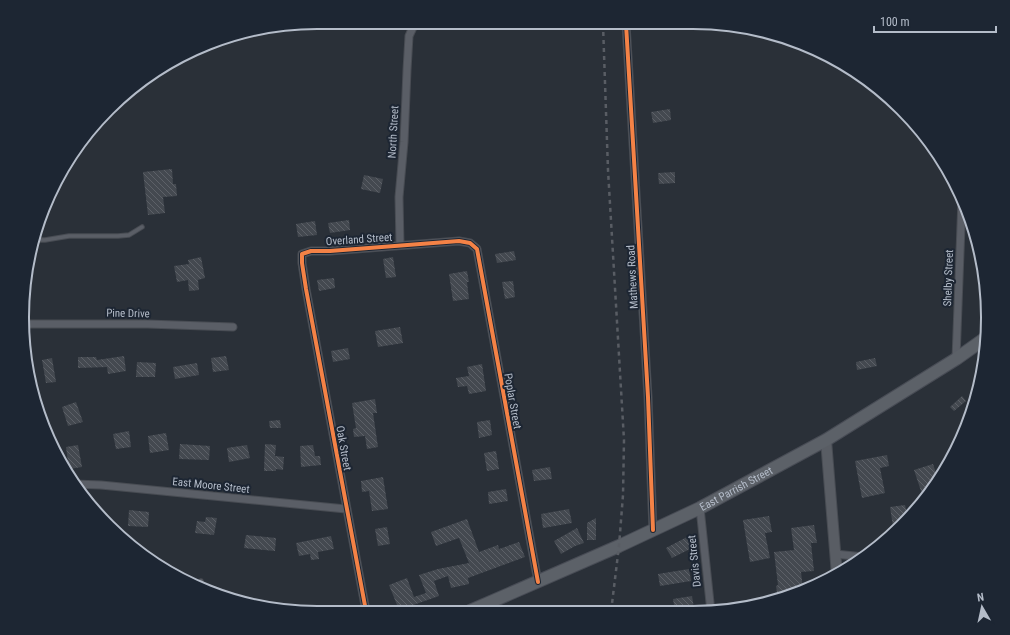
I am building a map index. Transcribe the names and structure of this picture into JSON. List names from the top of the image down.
{
  "streets": {
    "main road": ["East Parrish Street"],
    "street": [
      "North Street",
      "Overland Street",
      "Mathews Road",
      "Shelby Street",
      "Pine Drive",
      "Poplar Street",
      "Oak Street",
      "East Moore Street",
      "Davis Street"
    ]
  },
  "crossings": [
    ["North Street", "Overland Street"],
    ["Overland Street", "Poplar Street"],
    ["Overland Street", "Oak Street"],
    ["Mathews Road", "East Parrish Street"],
    ["Shelby Street", "East Parrish Street"],
    ["Poplar Street", "East Parrish Street"],
    ["Oak Street", "East Moore Street"],
    ["East Parrish Street", "Davis Street"]
  ],
  "scale_bar": "100 m",
  "north": "top"
}
